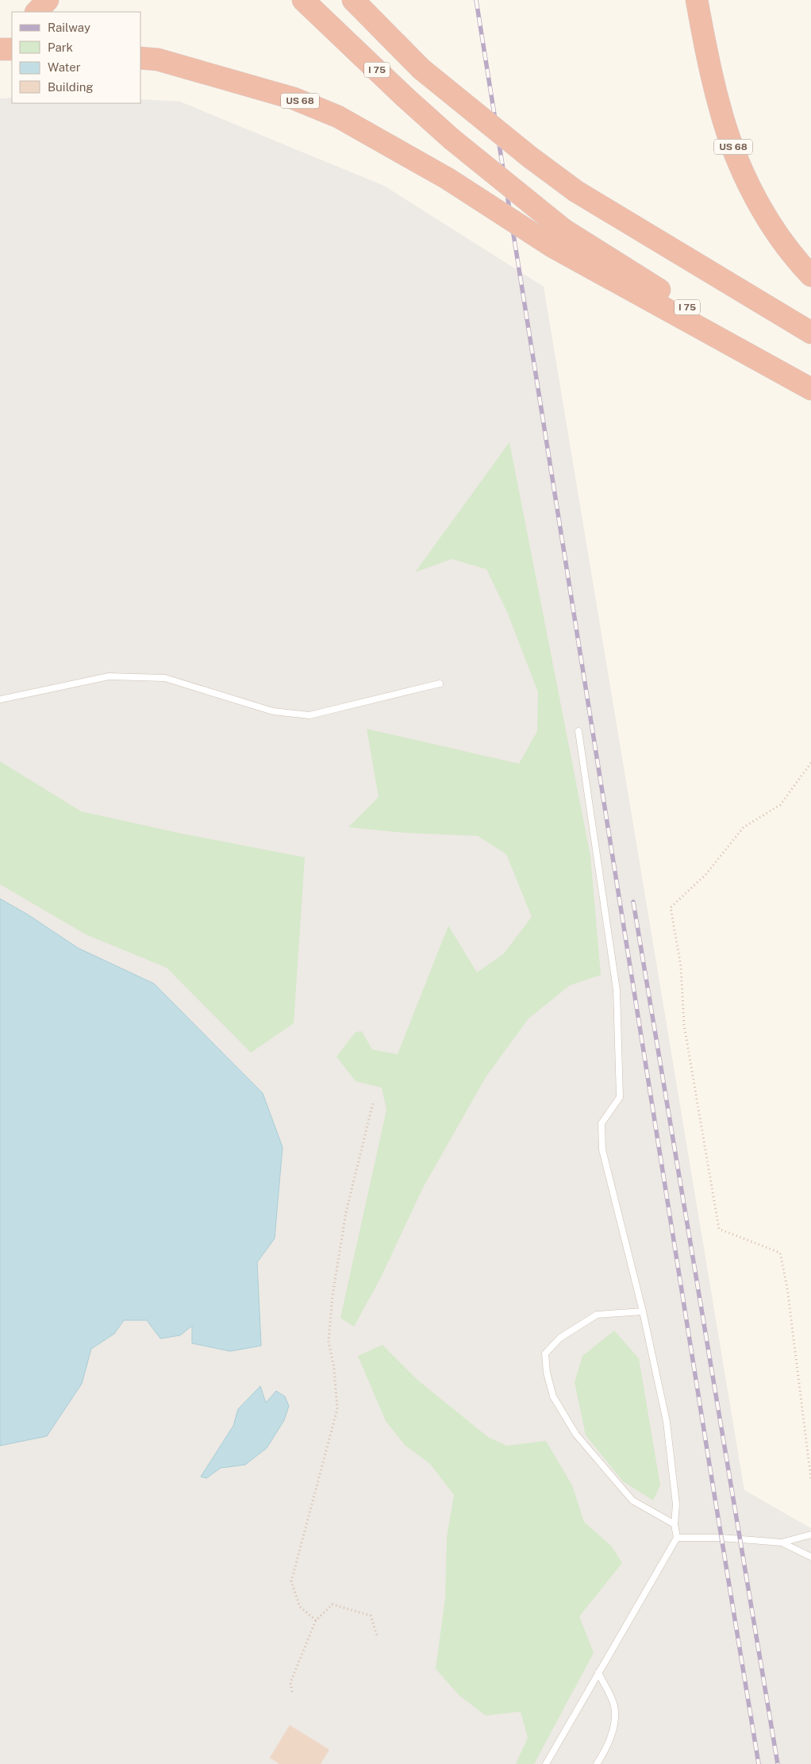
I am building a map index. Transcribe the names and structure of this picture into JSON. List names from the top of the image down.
{
  "streets": {
    "highway": ["I 75", "US 68"]
  },
  "crossings": [
    ["I 75", "US 68"]
  ],
  "legend": [
    "Railway",
    "Park",
    "Water",
    "Building"
  ]
}
